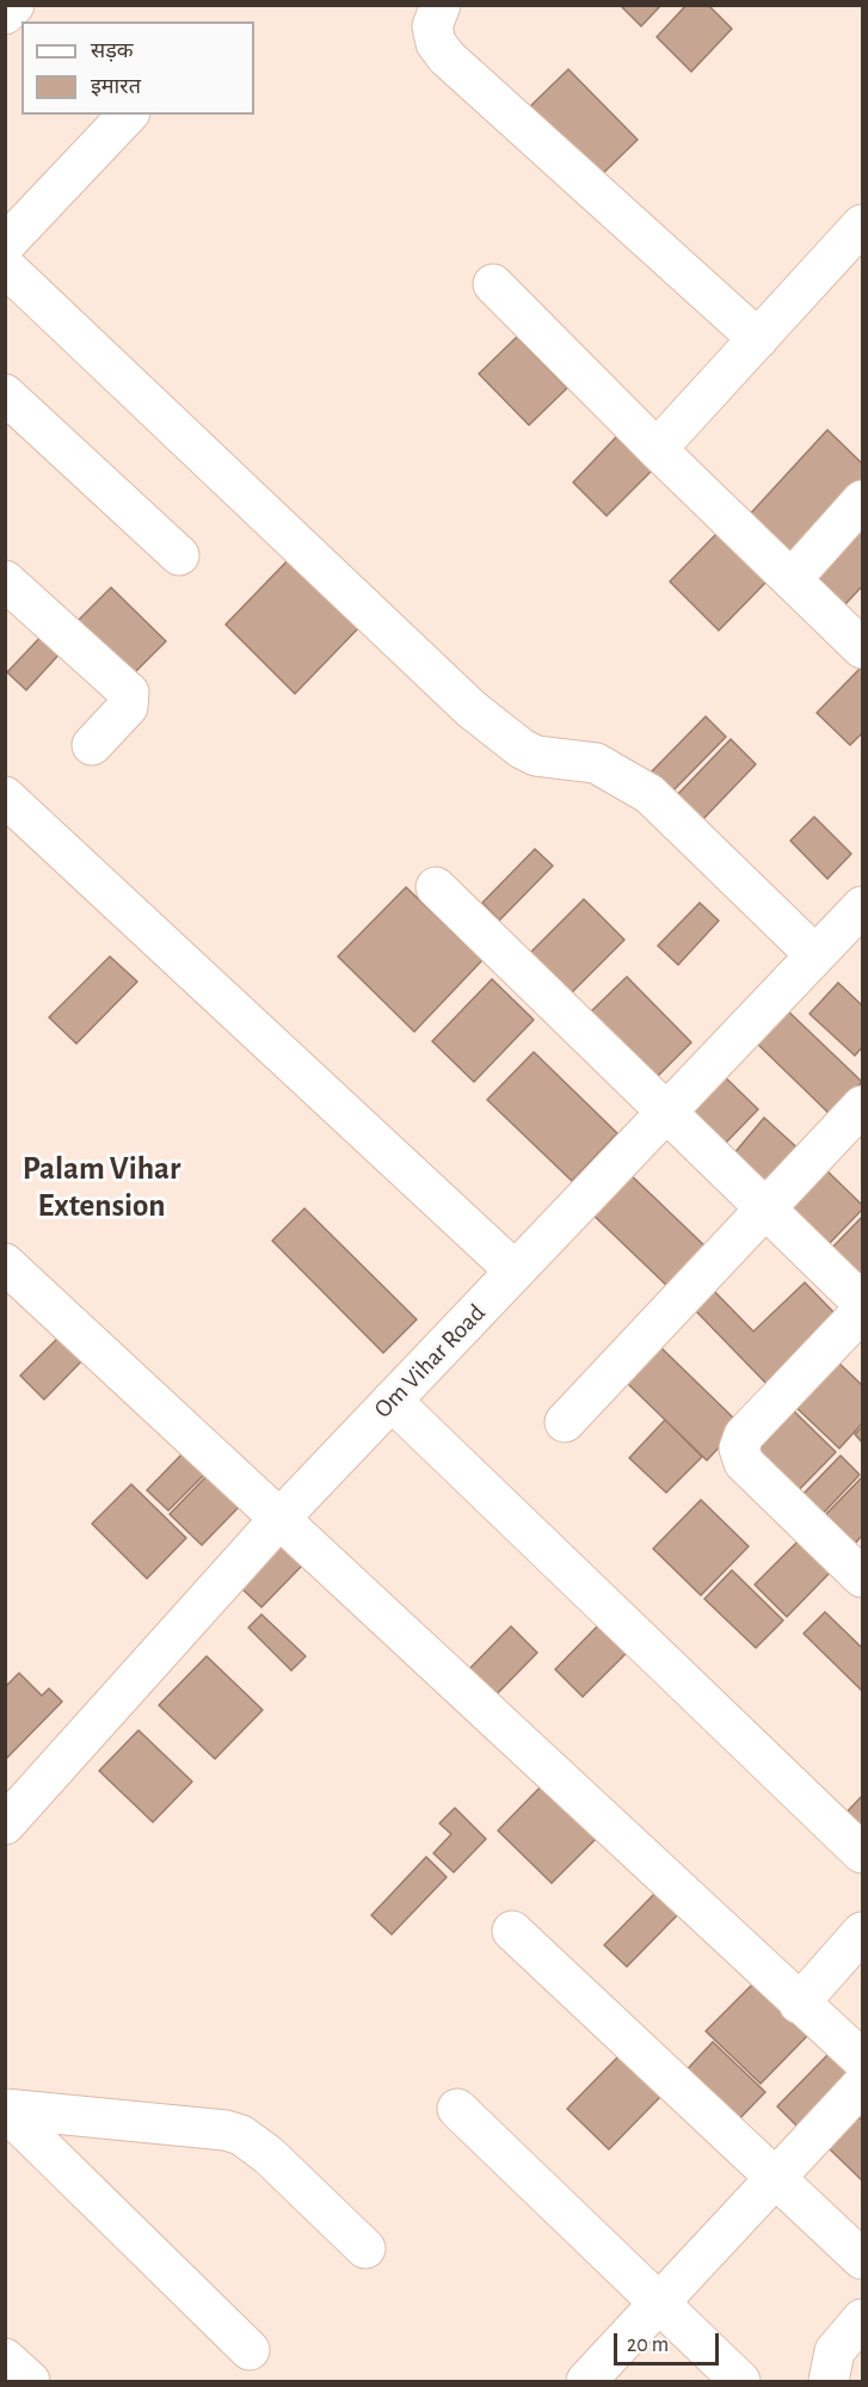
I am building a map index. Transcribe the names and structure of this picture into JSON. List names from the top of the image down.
{
  "streets": {
    "street": ["Om Vihar Road"]
  },
  "districts": ["Palam Vihar Extension"],
  "legend": ["सड़क", "इमारत"],
  "scale_bar": "20 m"
}
